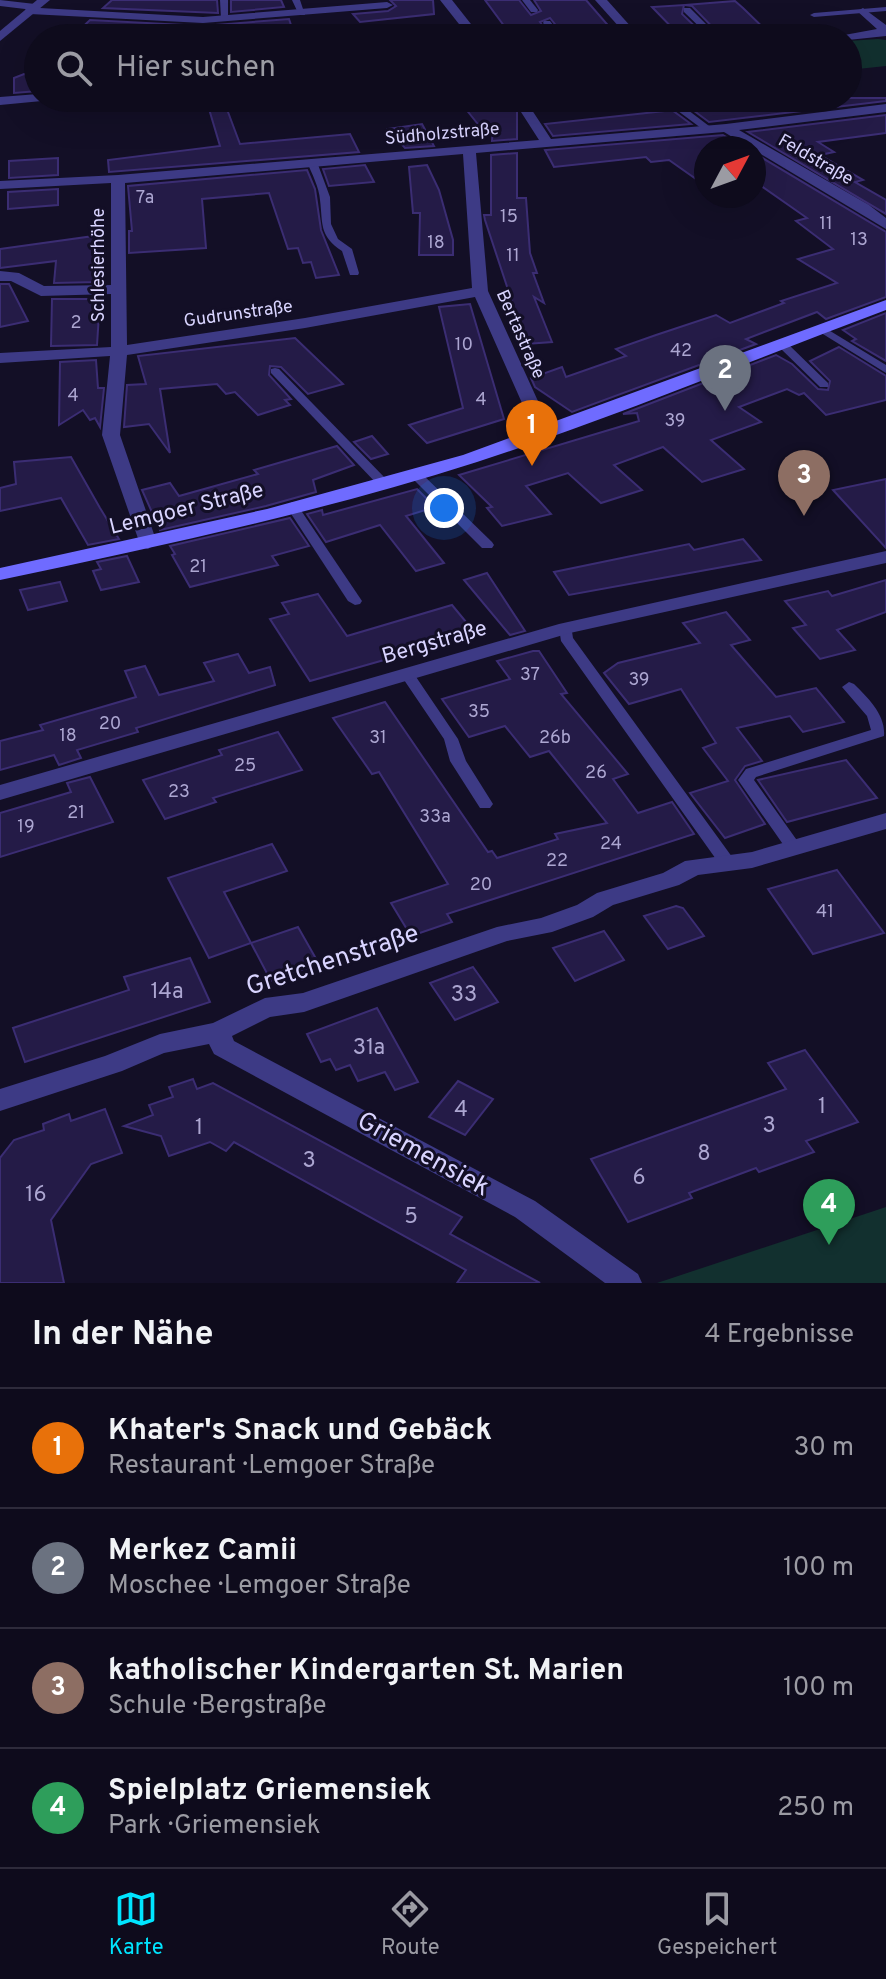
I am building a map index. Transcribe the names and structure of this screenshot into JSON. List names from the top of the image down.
{
  "streets": {
    "main road": ["Lemgoer Straße"],
    "street": [
      "Südholzstraße",
      "Feldstraße",
      "Schlesierhöhe",
      "Gudrunstraße",
      "Bertastraße",
      "Bergstraße",
      "Gretchenstraße",
      "Griemensiek"
    ]
  },
  "crossings": [
    ["Südholzstraße", "Feldstraße"],
    ["Südholzstraße", "Schlesierhöhe"],
    ["Südholzstraße", "Bertastraße"],
    ["Schlesierhöhe", "Gudrunstraße"],
    ["Schlesierhöhe", "Lemgoer Straße"],
    ["Gudrunstraße", "Bertastraße"],
    ["Bertastraße", "Lemgoer Straße"],
    ["Gretchenstraße", "Griemensiek"]
  ],
  "house_numbers": [
    "7a",
    "15",
    "11",
    "13",
    "18",
    "11",
    "2",
    "10",
    "42",
    "4",
    "4",
    "39",
    "21",
    "37",
    "39",
    "35",
    "20",
    "18",
    "31",
    "26b",
    "25",
    "26",
    "23",
    "21",
    "33a",
    "19",
    "24",
    "22",
    "20",
    "41",
    "14a",
    "33",
    "31a",
    "1",
    "4",
    "3",
    "1",
    "8",
    "3",
    "6",
    "16",
    "5"
  ],
  "north": "top right",
  "page": {
    "search": "Hier suchen",
    "pins": [
      "2",
      "1",
      "3",
      "4"
    ],
    "heading": ["In der Nähe", "4 Ergebnisse"],
    "list": [
      {
        "mark": "1",
        "name": "Khater's Snack und Gebäck",
        "note": "Restaurant · Lemgoer Straße",
        "value": "30 m"
      },
      {
        "mark": "2",
        "name": "Merkez Camii",
        "note": "Moschee · Lemgoer Straße",
        "value": "100 m"
      },
      {
        "mark": "3",
        "name": "katholischer Kindergarten St. Marien",
        "note": "Schule · Bergstraße",
        "value": "100 m"
      },
      {
        "mark": "4",
        "name": "Spielplatz Griemensiek",
        "note": "Park · Griemensiek",
        "value": "250 m"
      }
    ],
    "nav": ["Karte", "Route", "Gespeichert"]
  }
}
